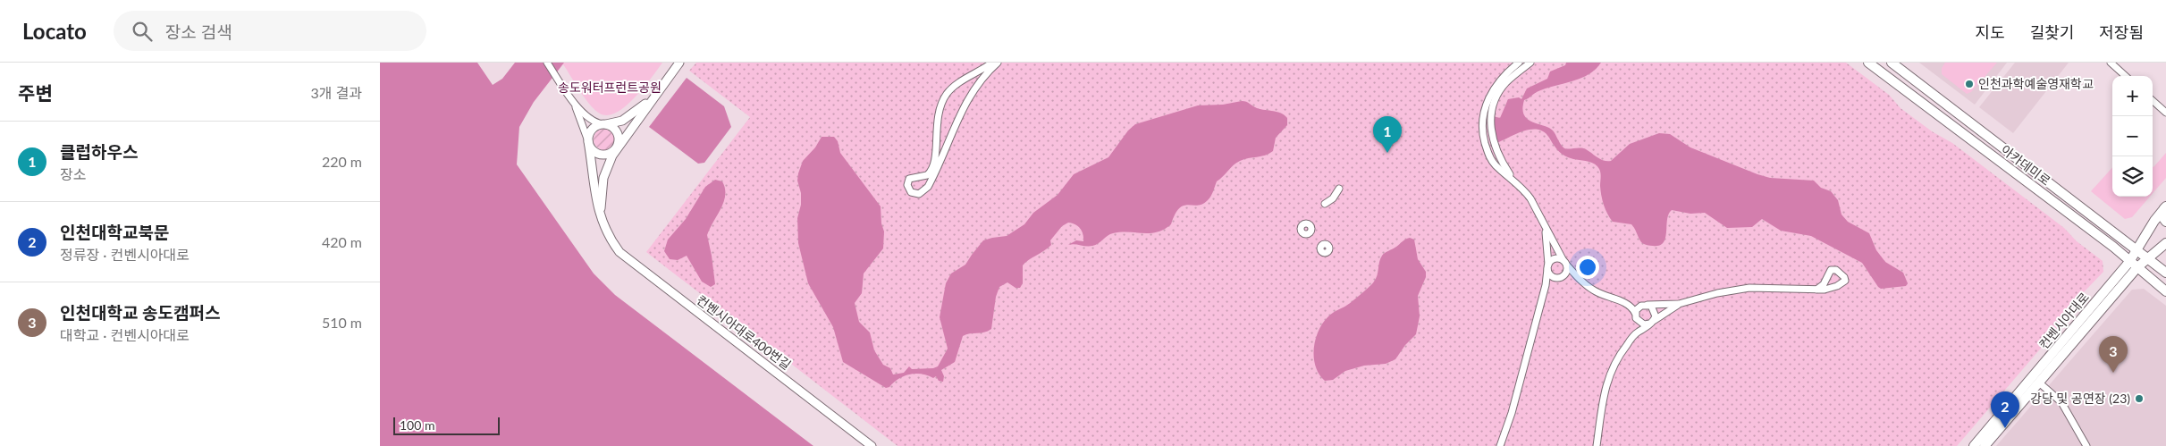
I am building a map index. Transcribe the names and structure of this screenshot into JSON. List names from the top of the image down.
{
  "streets": {
    "main road": ["아카데미로", "컨벤시아대로"],
    "street": ["컨벤시아대로400번길"]
  },
  "crossings": [
    ["아카데미로", "컨벤시아대로"]
  ],
  "parks": ["송도워터프런트공원"],
  "places": ["인천과학예술영재학교", "강당 및 공연장 (23)"],
  "scale_bar": "100 m",
  "page": {
    "header": "Locato",
    "search": "장소 검색",
    "nav": ["지도", "길찾기", "저장됨"],
    "heading": ["주변", "3개 결과"],
    "map_buttons": ["+", "−"],
    "pins": ["1", "3", "2"],
    "list": [
      {
        "mark": "1",
        "name": "클럽하우스",
        "note": "장소",
        "value": "220 m"
      },
      {
        "mark": "2",
        "name": "인천대학교북문",
        "note": "정류장 · 컨벤시아대로",
        "value": "420 m"
      },
      {
        "mark": "3",
        "name": "인천대학교 송도캠퍼스",
        "note": "대학교 · 컨벤시아대로",
        "value": "510 m"
      }
    ],
    "scale": "100 m"
  }
}
